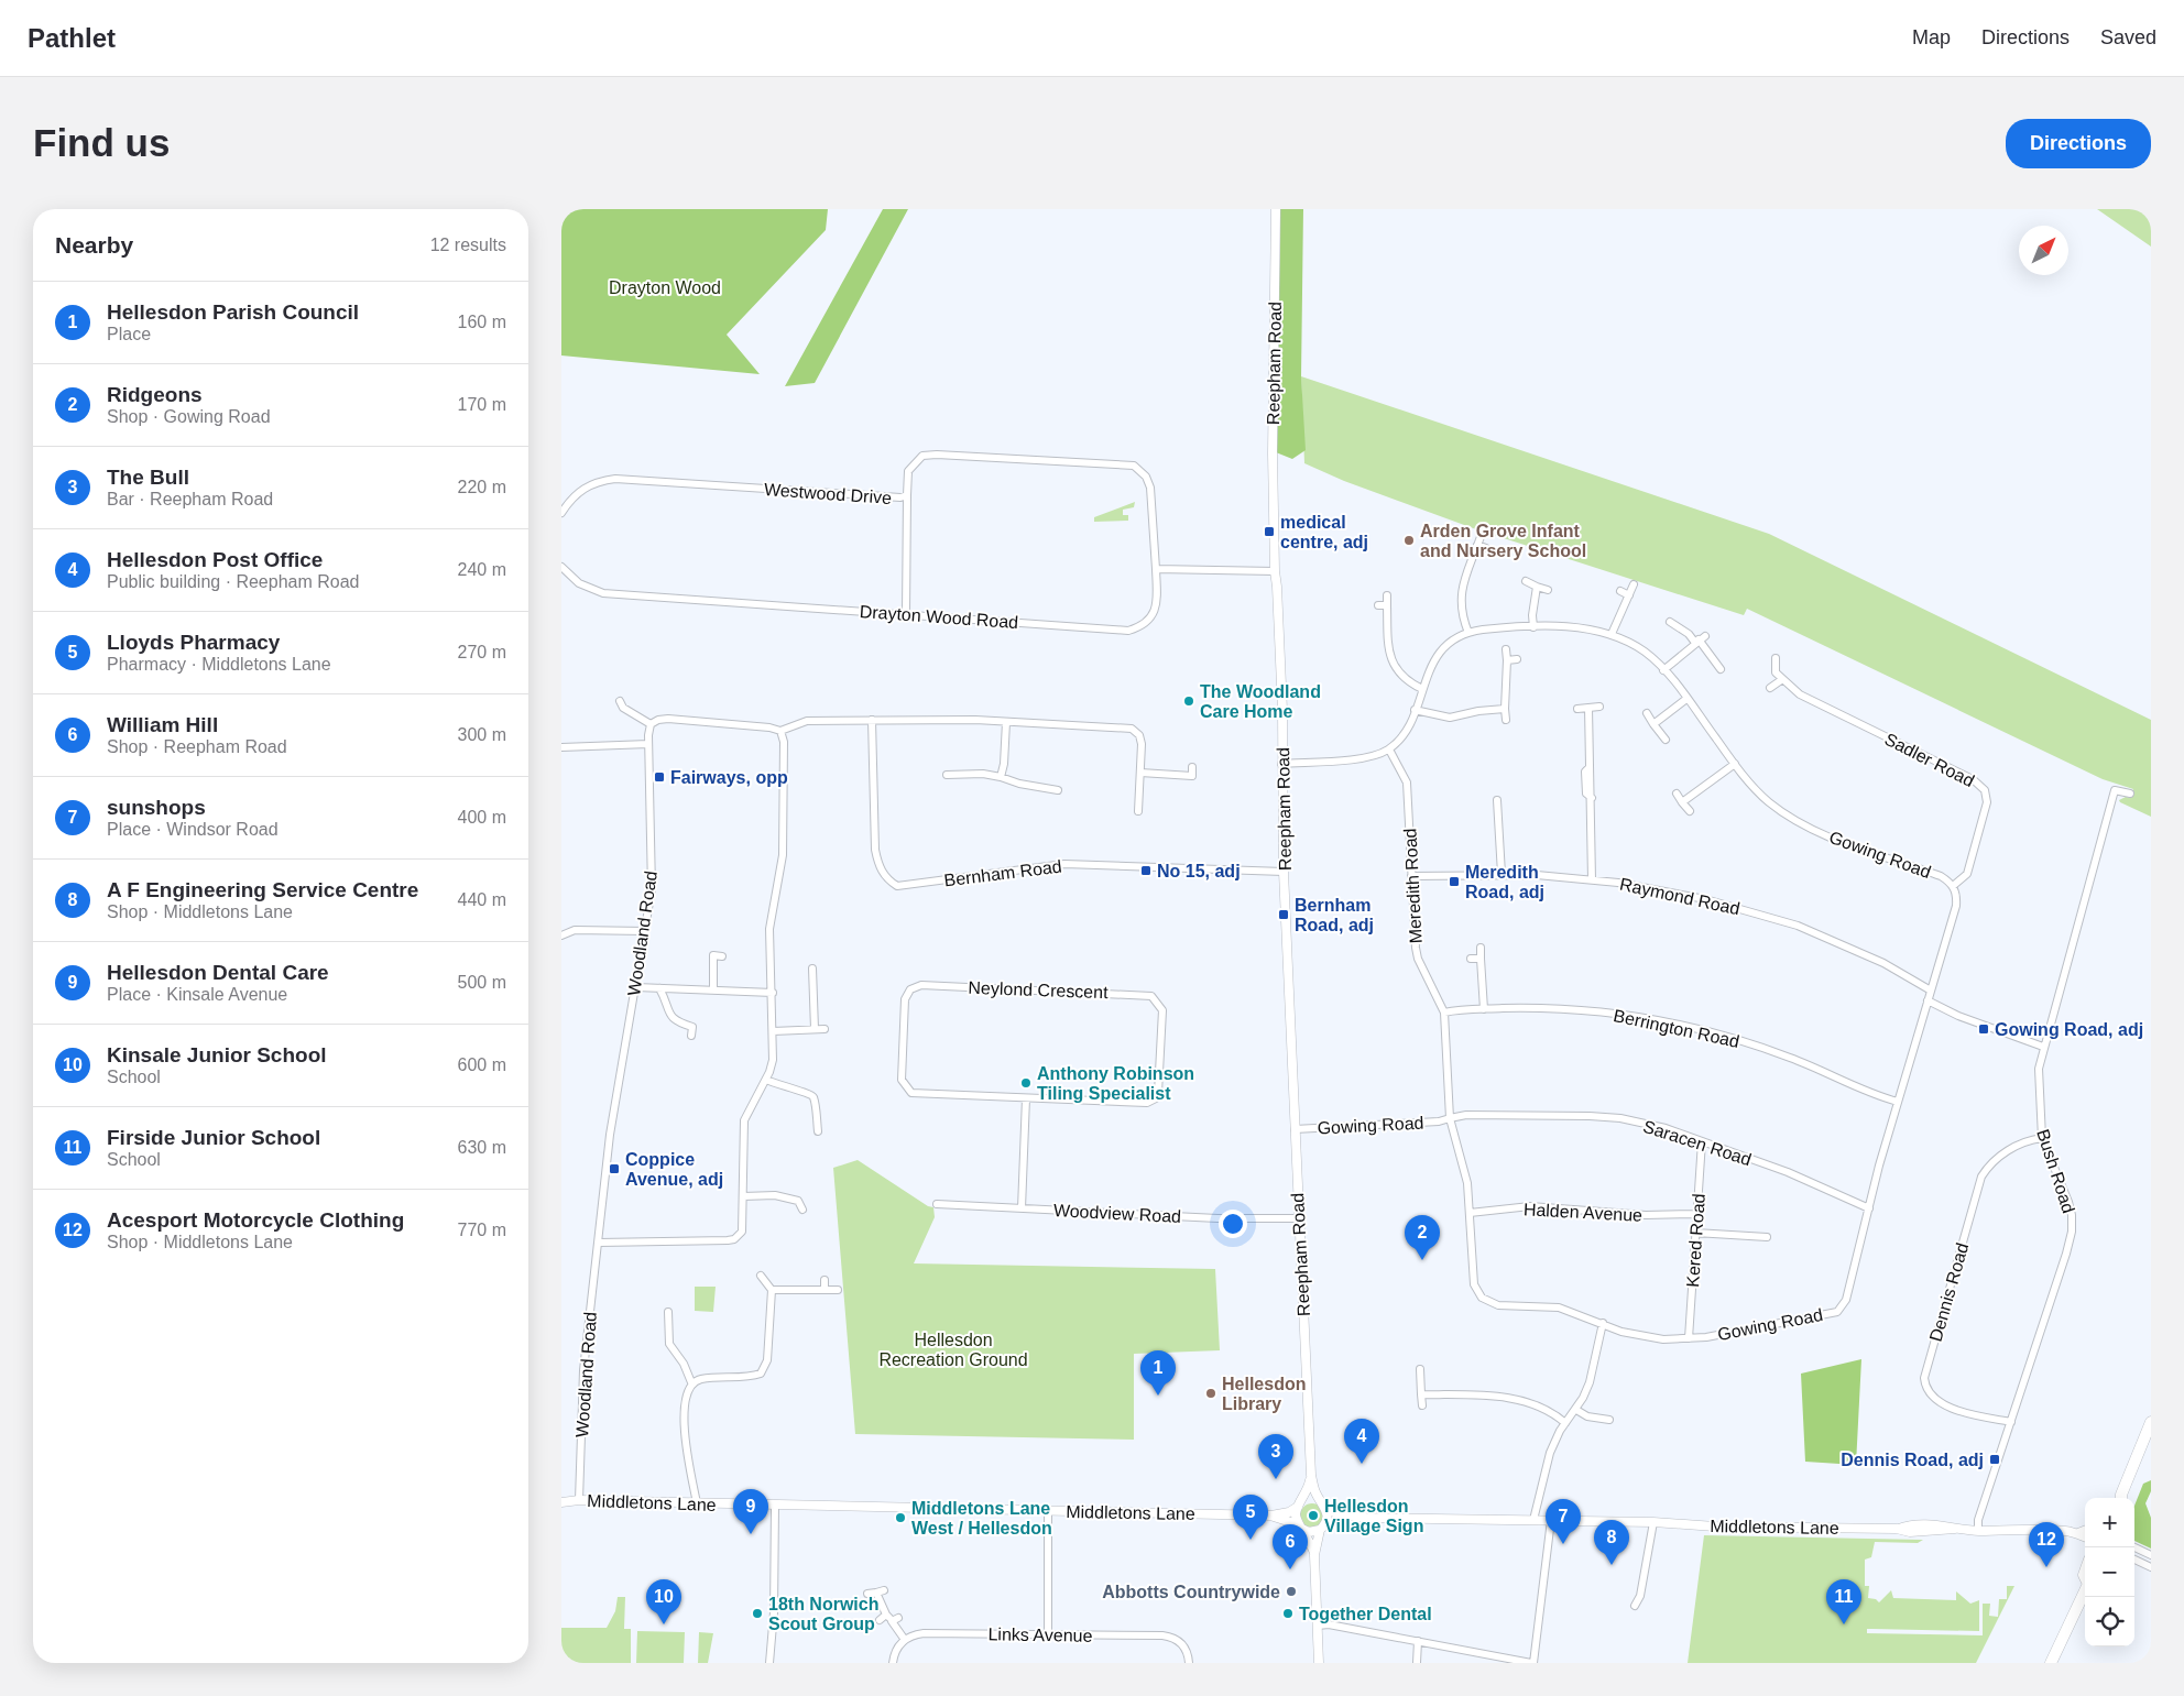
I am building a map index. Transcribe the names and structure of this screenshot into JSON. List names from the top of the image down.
{
  "streets": {
    "street": [
      "Reepham Road",
      "Westwood Drive",
      "Drayton Wood Road",
      "Sadler Road",
      "Gowing Road",
      "Bernham Road",
      "Meredith Road",
      "Raymond Road",
      "Woodland Road",
      "Neylond Crescent",
      "Berrington Road",
      "Saracen Road",
      "Bush Road",
      "Halden Avenue",
      "Woodview Road",
      "Kered Road",
      "Dennis Road",
      "Middletons Lane",
      "Links Avenue"
    ]
  },
  "crossings": [
    ["Reepham Road", "Gowing Road"],
    ["Reepham Road", "Bernham Road"],
    ["Reepham Road", "Woodview Road"],
    ["Reepham Road", "Middletons Lane"],
    ["Westwood Drive", "Drayton Wood Road"],
    ["Sadler Road", "Gowing Road"],
    ["Gowing Road", "Meredith Road"],
    ["Gowing Road", "Raymond Road"],
    ["Gowing Road", "Berrington Road"],
    ["Gowing Road", "Saracen Road"],
    ["Gowing Road", "Halden Avenue"],
    ["Gowing Road", "Kered Road"],
    ["Meredith Road", "Raymond Road"],
    ["Meredith Road", "Berrington Road"],
    ["Meredith Road", "Saracen Road"],
    ["Woodland Road", "Middletons Lane"],
    ["Saracen Road", "Kered Road"],
    ["Bush Road", "Dennis Road"],
    ["Bush Road", "Middletons Lane"],
    ["Halden Avenue", "Kered Road"]
  ],
  "parks": ["Drayton Wood", "Hellesdon Recreation Ground"],
  "places": {
    "transit": [
      "medical centre, adj",
      "Fairways, opp",
      "No 15, adj",
      "Meredith Road, adj",
      "Bernham Road, adj",
      "Gowing Road, adj",
      "Coppice Avenue, adj",
      "Dennis Road, adj"
    ],
    "other": [
      "Arden Grove Infant and Nursery School",
      "The Woodland Care Home",
      "Anthony Robinson Tiling Specialist",
      "Hellesdon Library",
      "Hellesdon Village Sign",
      "Middletons Lane West / Hellesdon",
      "Abbotts Countrywide",
      "18th Norwich Scout Group",
      "Together Dental"
    ]
  },
  "north": "top right",
  "page": {
    "header": "Pathlet",
    "nav": ["Map", "Directions", "Saved"],
    "buttons": "Directions",
    "title": "Find us",
    "heading": ["Nearby", "12 results"],
    "list": [
      {
        "mark": "1",
        "name": "Hellesdon Parish Council",
        "note": "Place",
        "value": "160 m"
      },
      {
        "mark": "2",
        "name": "Ridgeons",
        "note": "Shop · Gowing Road",
        "value": "170 m"
      },
      {
        "mark": "3",
        "name": "The Bull",
        "note": "Bar · Reepham Road",
        "value": "220 m"
      },
      {
        "mark": "4",
        "name": "Hellesdon Post Office",
        "note": "Public building · Reepham Road",
        "value": "240 m"
      },
      {
        "mark": "5",
        "name": "Lloyds Pharmacy",
        "note": "Pharmacy · Middletons Lane",
        "value": "270 m"
      },
      {
        "mark": "6",
        "name": "William Hill",
        "note": "Shop · Reepham Road",
        "value": "300 m"
      },
      {
        "mark": "7",
        "name": "sunshops",
        "note": "Place · Windsor Road",
        "value": "400 m"
      },
      {
        "mark": "8",
        "name": "A F Engineering Service Centre",
        "note": "Shop · Middletons Lane",
        "value": "440 m"
      },
      {
        "mark": "9",
        "name": "Hellesdon Dental Care",
        "note": "Place · Kinsale Avenue",
        "value": "500 m"
      },
      {
        "mark": "10",
        "name": "Kinsale Junior School",
        "note": "School",
        "value": "600 m"
      },
      {
        "mark": "11",
        "name": "Firside Junior School",
        "note": "School",
        "value": "630 m"
      },
      {
        "mark": "12",
        "name": "Acesport Motorcycle Clothing",
        "note": "Shop · Middletons Lane",
        "value": "770 m"
      }
    ],
    "pins": [
      "2",
      "1",
      "4",
      "3",
      "9",
      "5",
      "7",
      "8",
      "12",
      "6",
      "10",
      "11"
    ],
    "map_buttons": ["+", "−"]
  }
}
